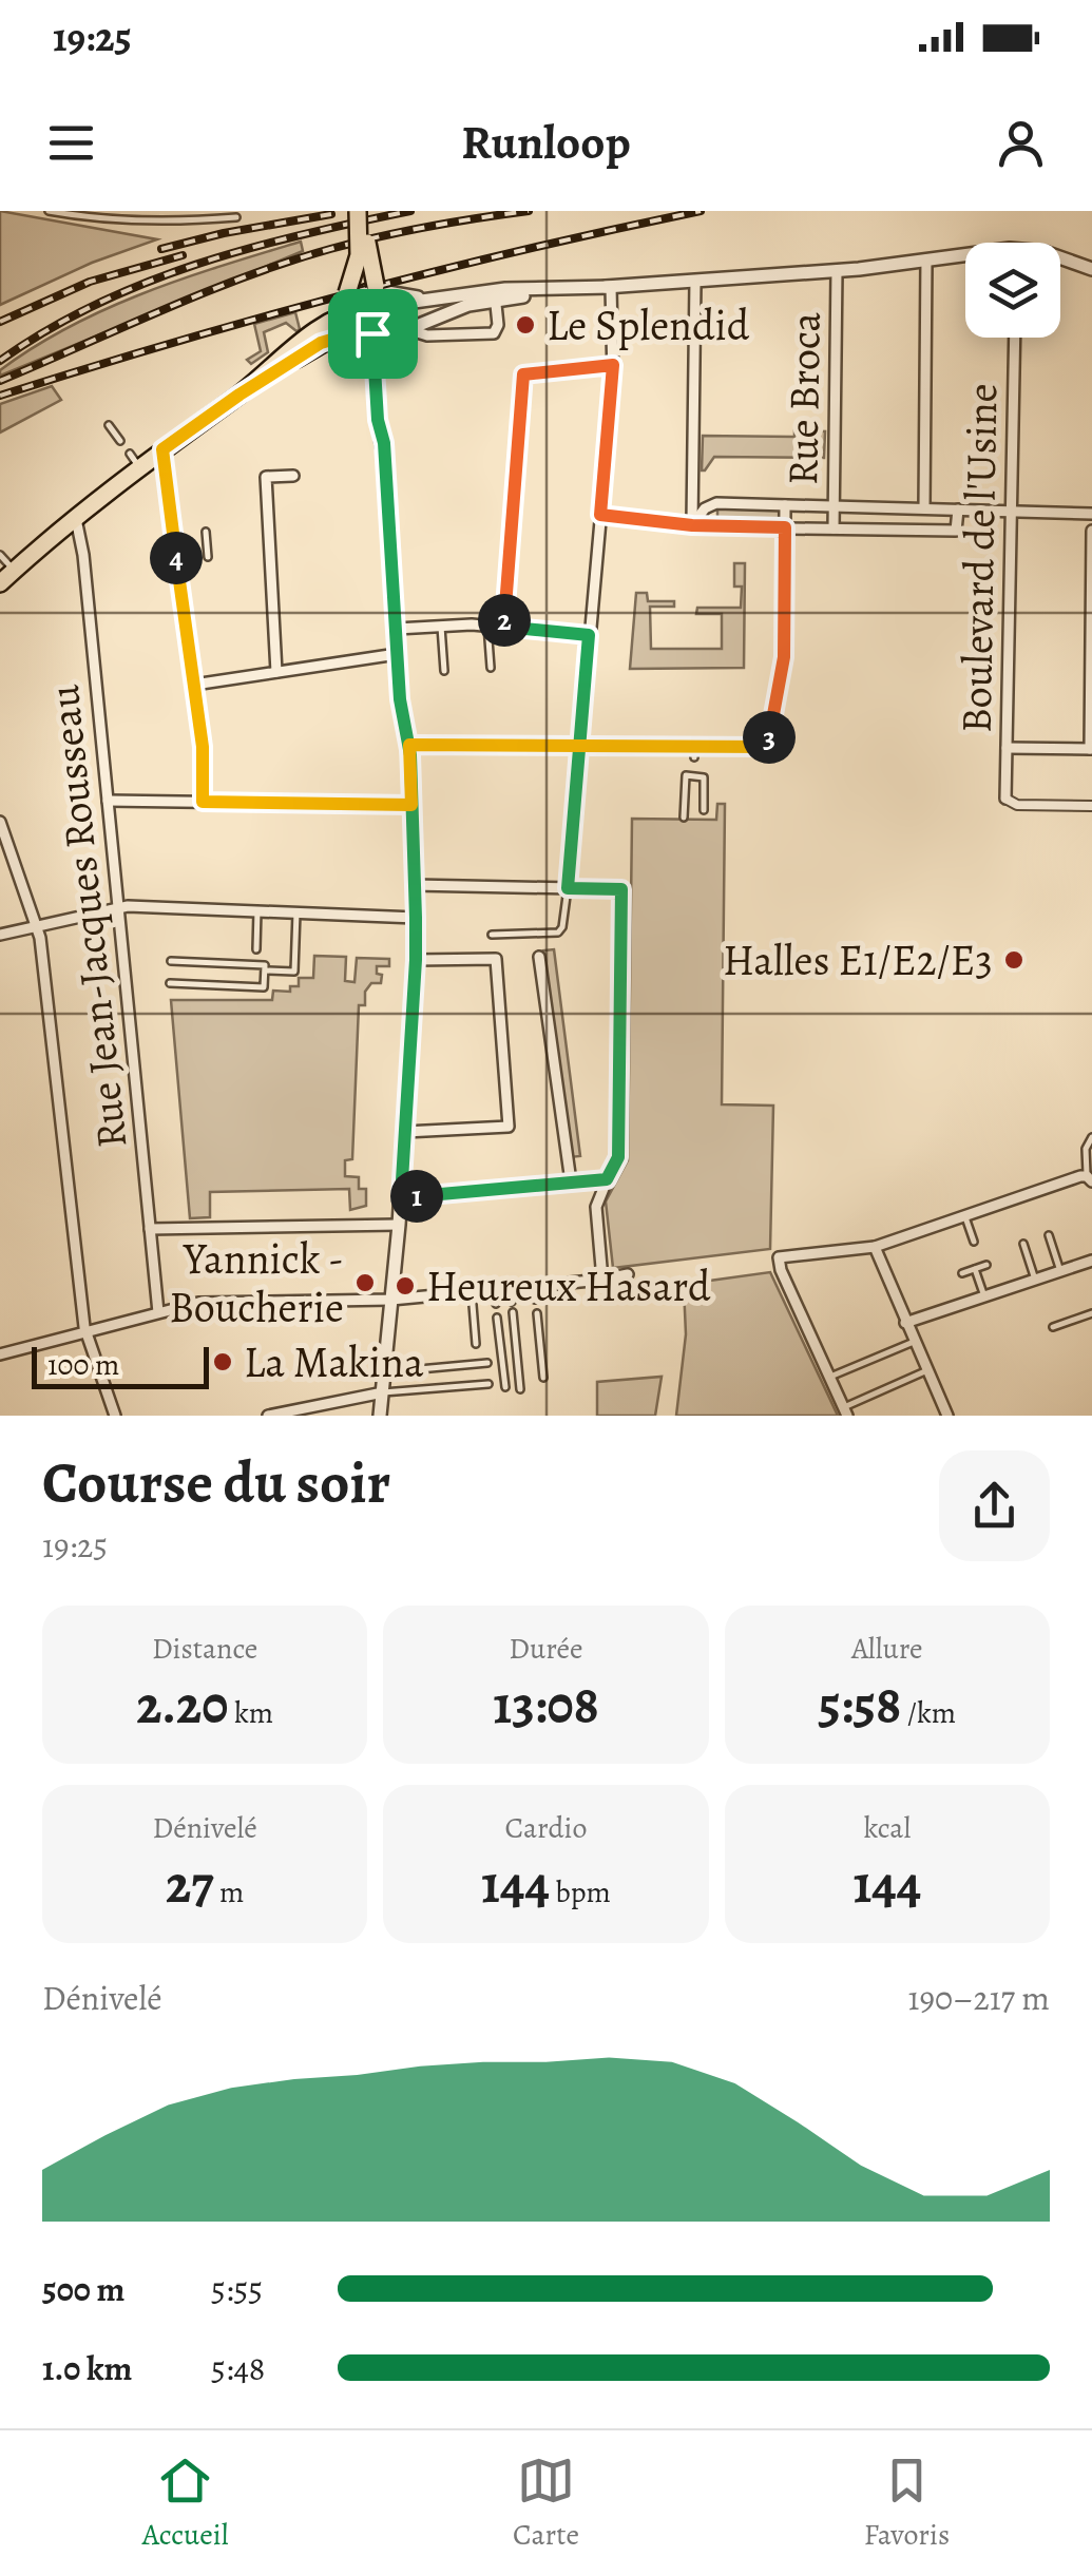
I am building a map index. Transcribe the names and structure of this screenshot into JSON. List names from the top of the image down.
{
  "streets": {
    "street": ["Rue Broca", "Boulevard de l'Usine", "Rue Jean-Jacques Rousseau"]
  },
  "places": [
    "Le Splendid",
    "Halles E1/E2/E3",
    "Yannick - Boucherie",
    "Heureux Hasard",
    "La Makina"
  ],
  "scale_bar": "100 m",
  "page": {
    "status": "19:25",
    "header": "Runloop",
    "pins": [
      "4",
      "2",
      "3",
      "1"
    ],
    "scale": "100 m",
    "heading": ["Course du soir", "19:25"],
    "stats": [
      ["Distance", "2.20 km"],
      ["Durée", "13:08"],
      ["Allure", "5:58 /km"],
      ["Dénivelé", "27 m"],
      ["Cardio", "144 bpm"],
      ["kcal", "144"]
    ],
    "chart": ["Dénivelé", "190–217 m"],
    "list": [
      {
        "name": "500 m",
        "note": "5:55"
      },
      {
        "name": "1.0 km",
        "note": "5:48"
      }
    ],
    "tabs": ["Accueil", "Carte", "Favoris"]
  }
}
